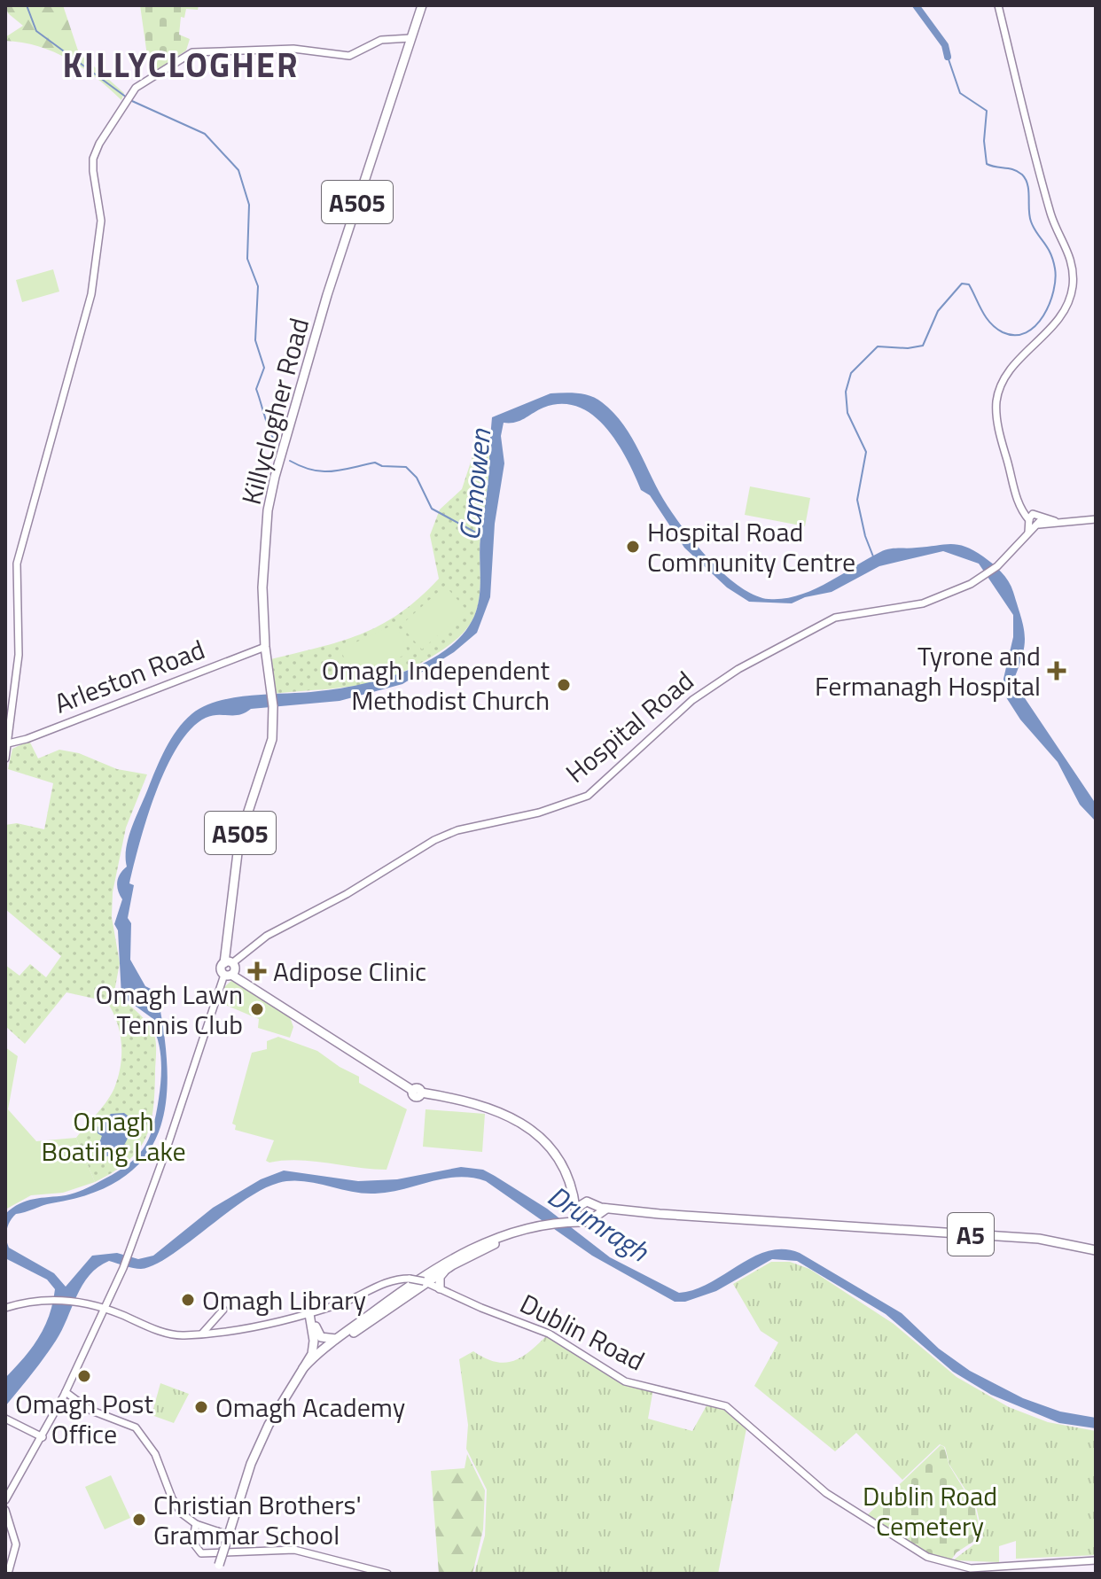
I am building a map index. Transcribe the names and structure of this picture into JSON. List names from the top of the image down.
{
  "streets": {
    "highway": ["A505", "Killyclogher Road", "A5"],
    "street": ["Arleston Road", "Hospital Road", "Dublin Road"]
  },
  "crossings": [
    ["A505", "Killyclogher Road"],
    ["A505", "Hospital Road"],
    ["Killyclogher Road", "Arleston Road"],
    ["Killyclogher Road", "Hospital Road"]
  ],
  "districts": ["KILLYCLOGHER"],
  "water": ["Camowen", "Drumragh"],
  "parks": ["Omagh Boating Lake", "Dublin Road Cemetery"],
  "places": {
    "other": [
      "Hospital Road Community Centre",
      "Omagh Independent Methodist Church",
      "Omagh Lawn Tennis Club",
      "Omagh Library",
      "Omagh Post Office",
      "Omagh Academy",
      "Christian Brothers' Grammar School"
    ],
    "health": ["Tyrone and Fermanagh Hospital", "Adipose Clinic"]
  }
}
